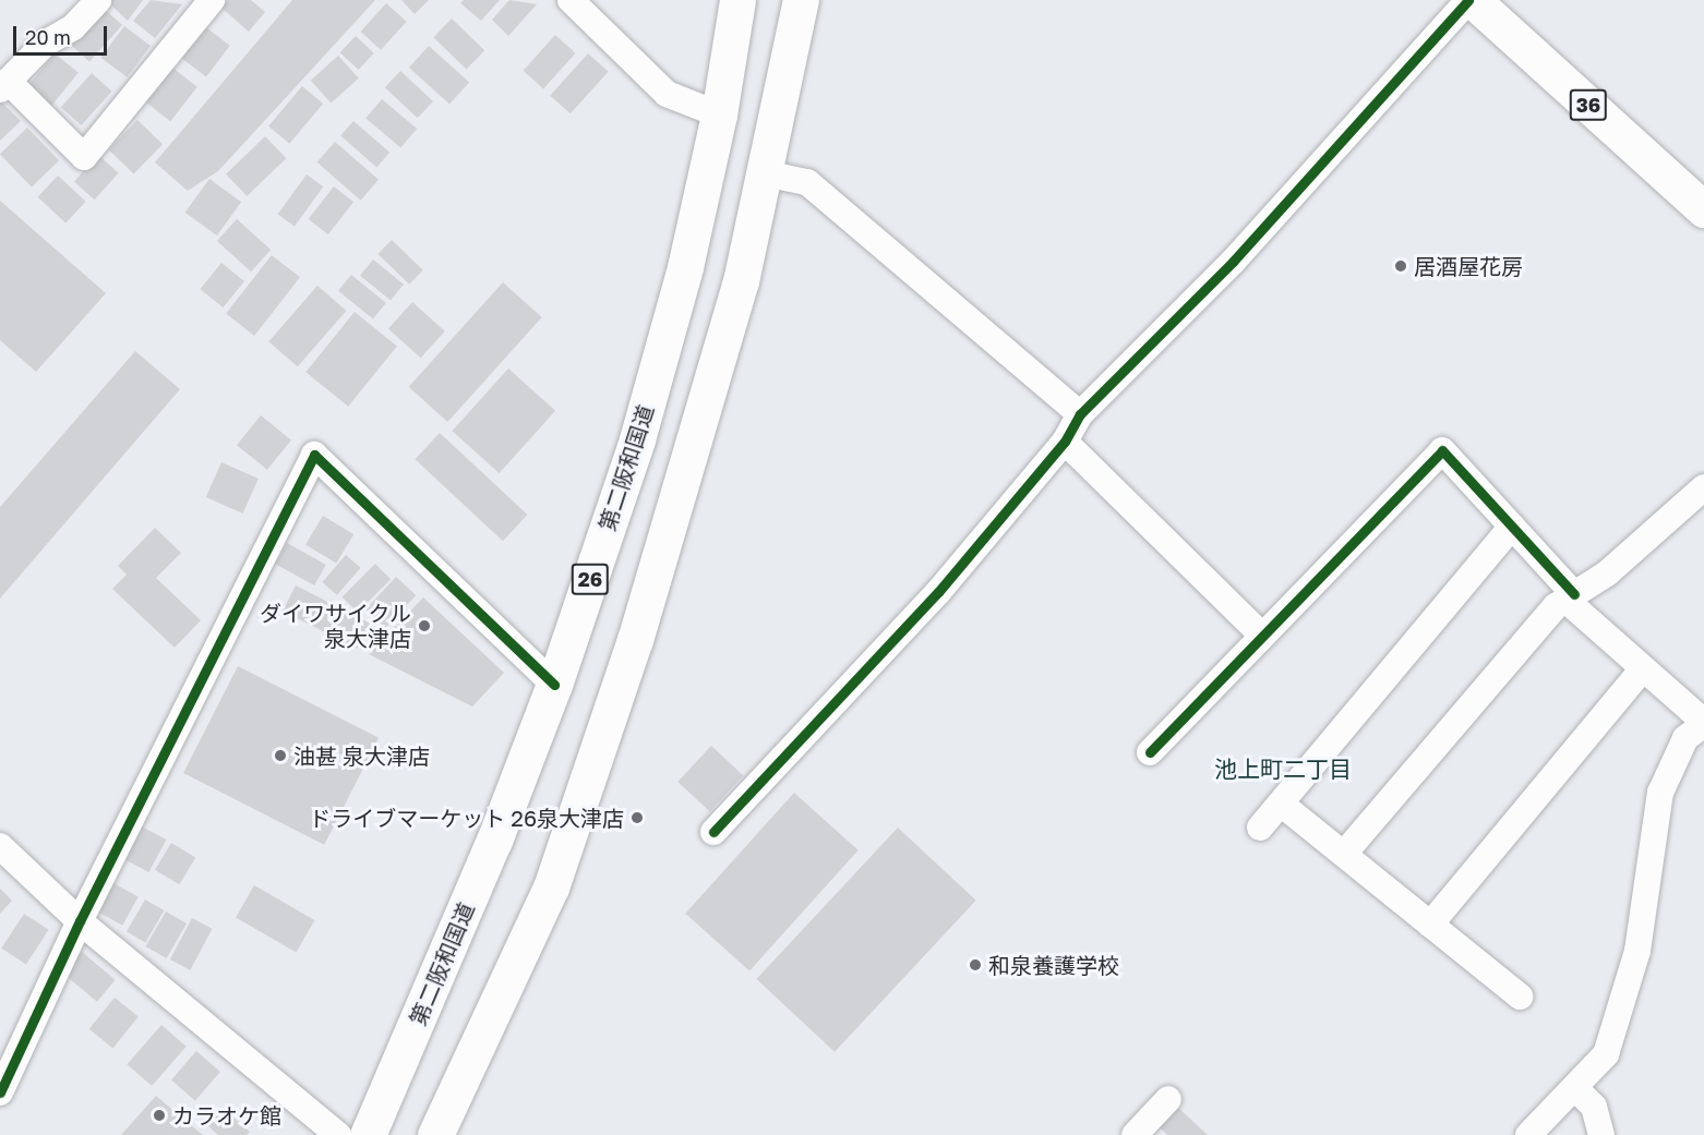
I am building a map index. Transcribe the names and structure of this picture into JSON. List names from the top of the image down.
{
  "streets": {
    "main road": ["36", "第二阪和国道", "26"]
  },
  "districts": ["池上町二丁目"],
  "places": [
    "居酒屋花房",
    "ダイワサイクル 泉大津店",
    "油甚 泉大津店",
    "ドライブマーケット 26泉大津店",
    "和泉養護学校",
    "カラオケ館"
  ],
  "scale_bar": "20 m"
}
